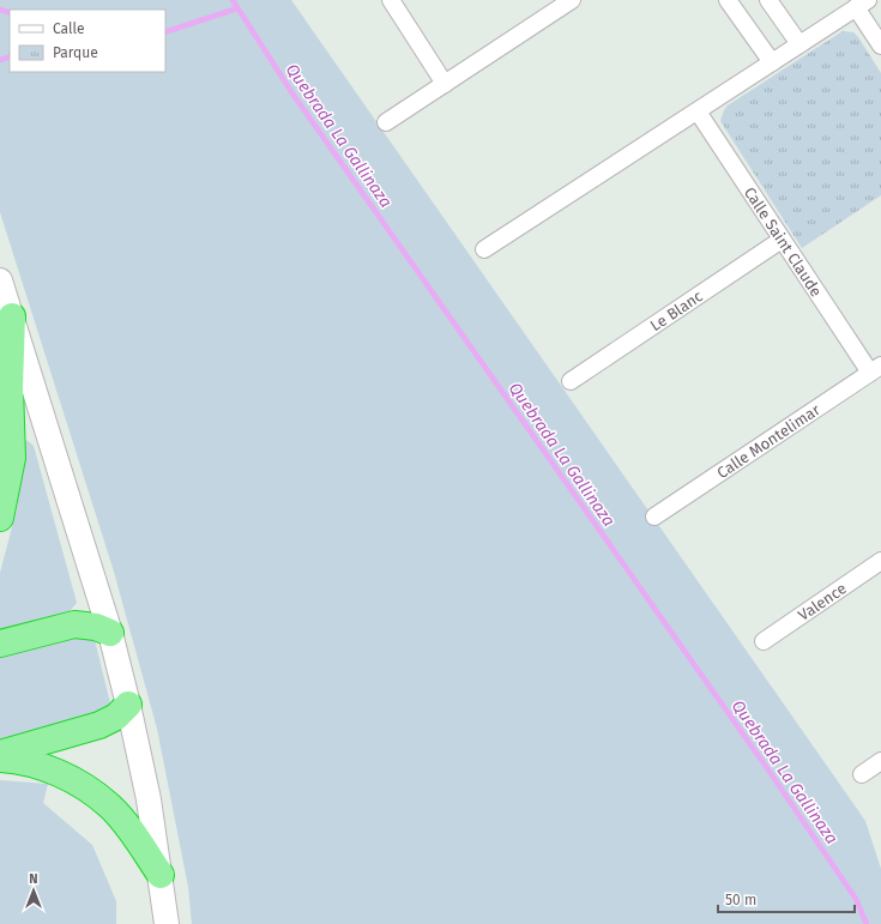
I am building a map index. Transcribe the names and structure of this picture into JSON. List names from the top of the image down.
{
  "streets": {
    "street": [
      "Calle Saint Claude",
      "Le Blanc",
      "Calle Montelimar",
      "Valence"
    ]
  },
  "crossings": [
    ["Calle Saint Claude", "Le Blanc"],
    ["Calle Saint Claude", "Calle Montelimar"]
  ],
  "water": ["Quebrada La Gallinaza"],
  "legend": ["Calle", "Parque"],
  "scale_bar": "50 m",
  "north": "top"
}
